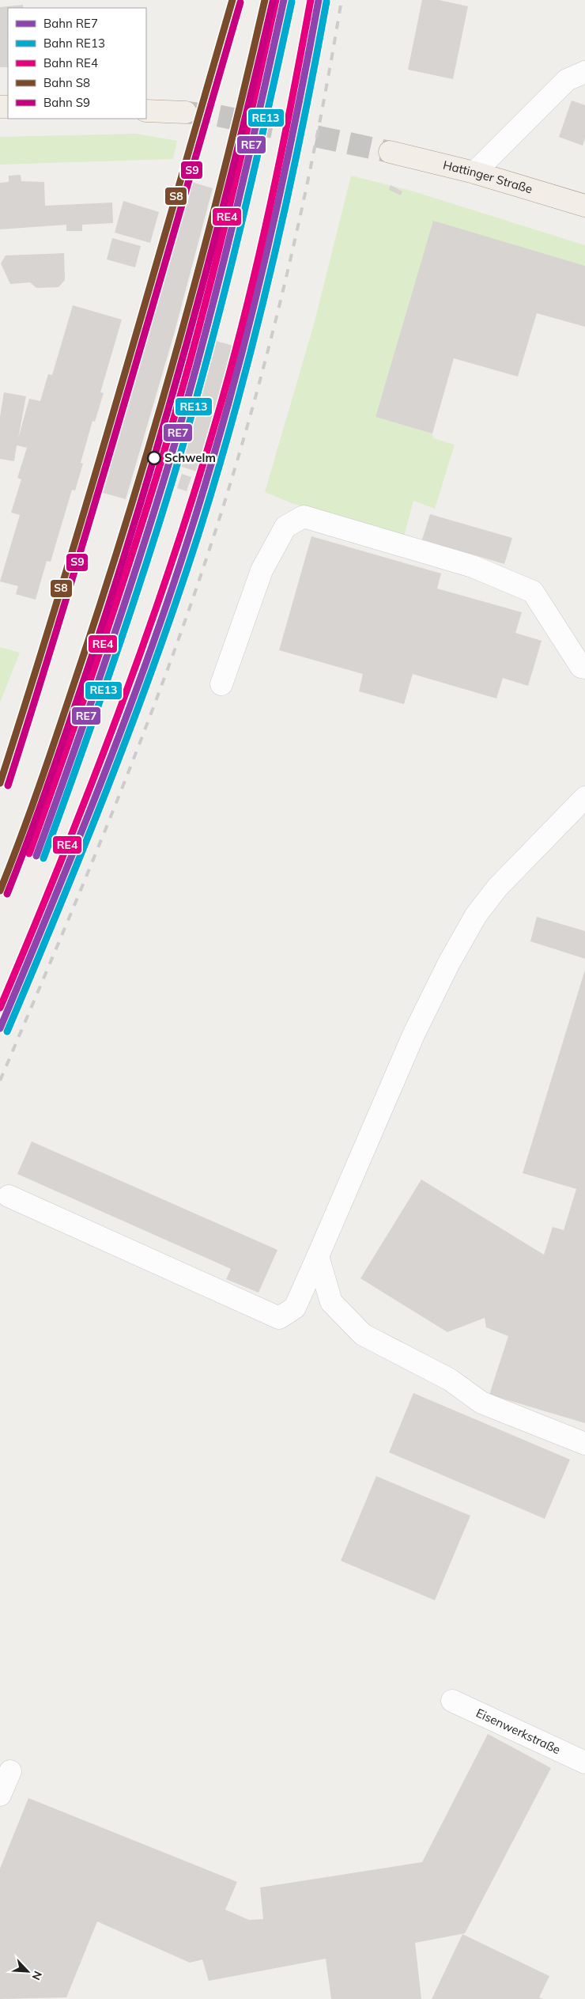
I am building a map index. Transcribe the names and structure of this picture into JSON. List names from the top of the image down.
{
  "streets": {
    "main road": ["Hattinger Straße"],
    "lane": ["Eisenwerkstraße"]
  },
  "places": ["Schwelm"],
  "lines": [
    "rail line RE7",
    "rail line RE4",
    "rail line S8",
    "rail line RE13",
    "rail line S9"
  ],
  "legend": [
    "Bahn RE7",
    "Bahn RE13",
    "Bahn RE4",
    "Bahn S8",
    "Bahn S9"
  ],
  "north": "bottom right"
}
